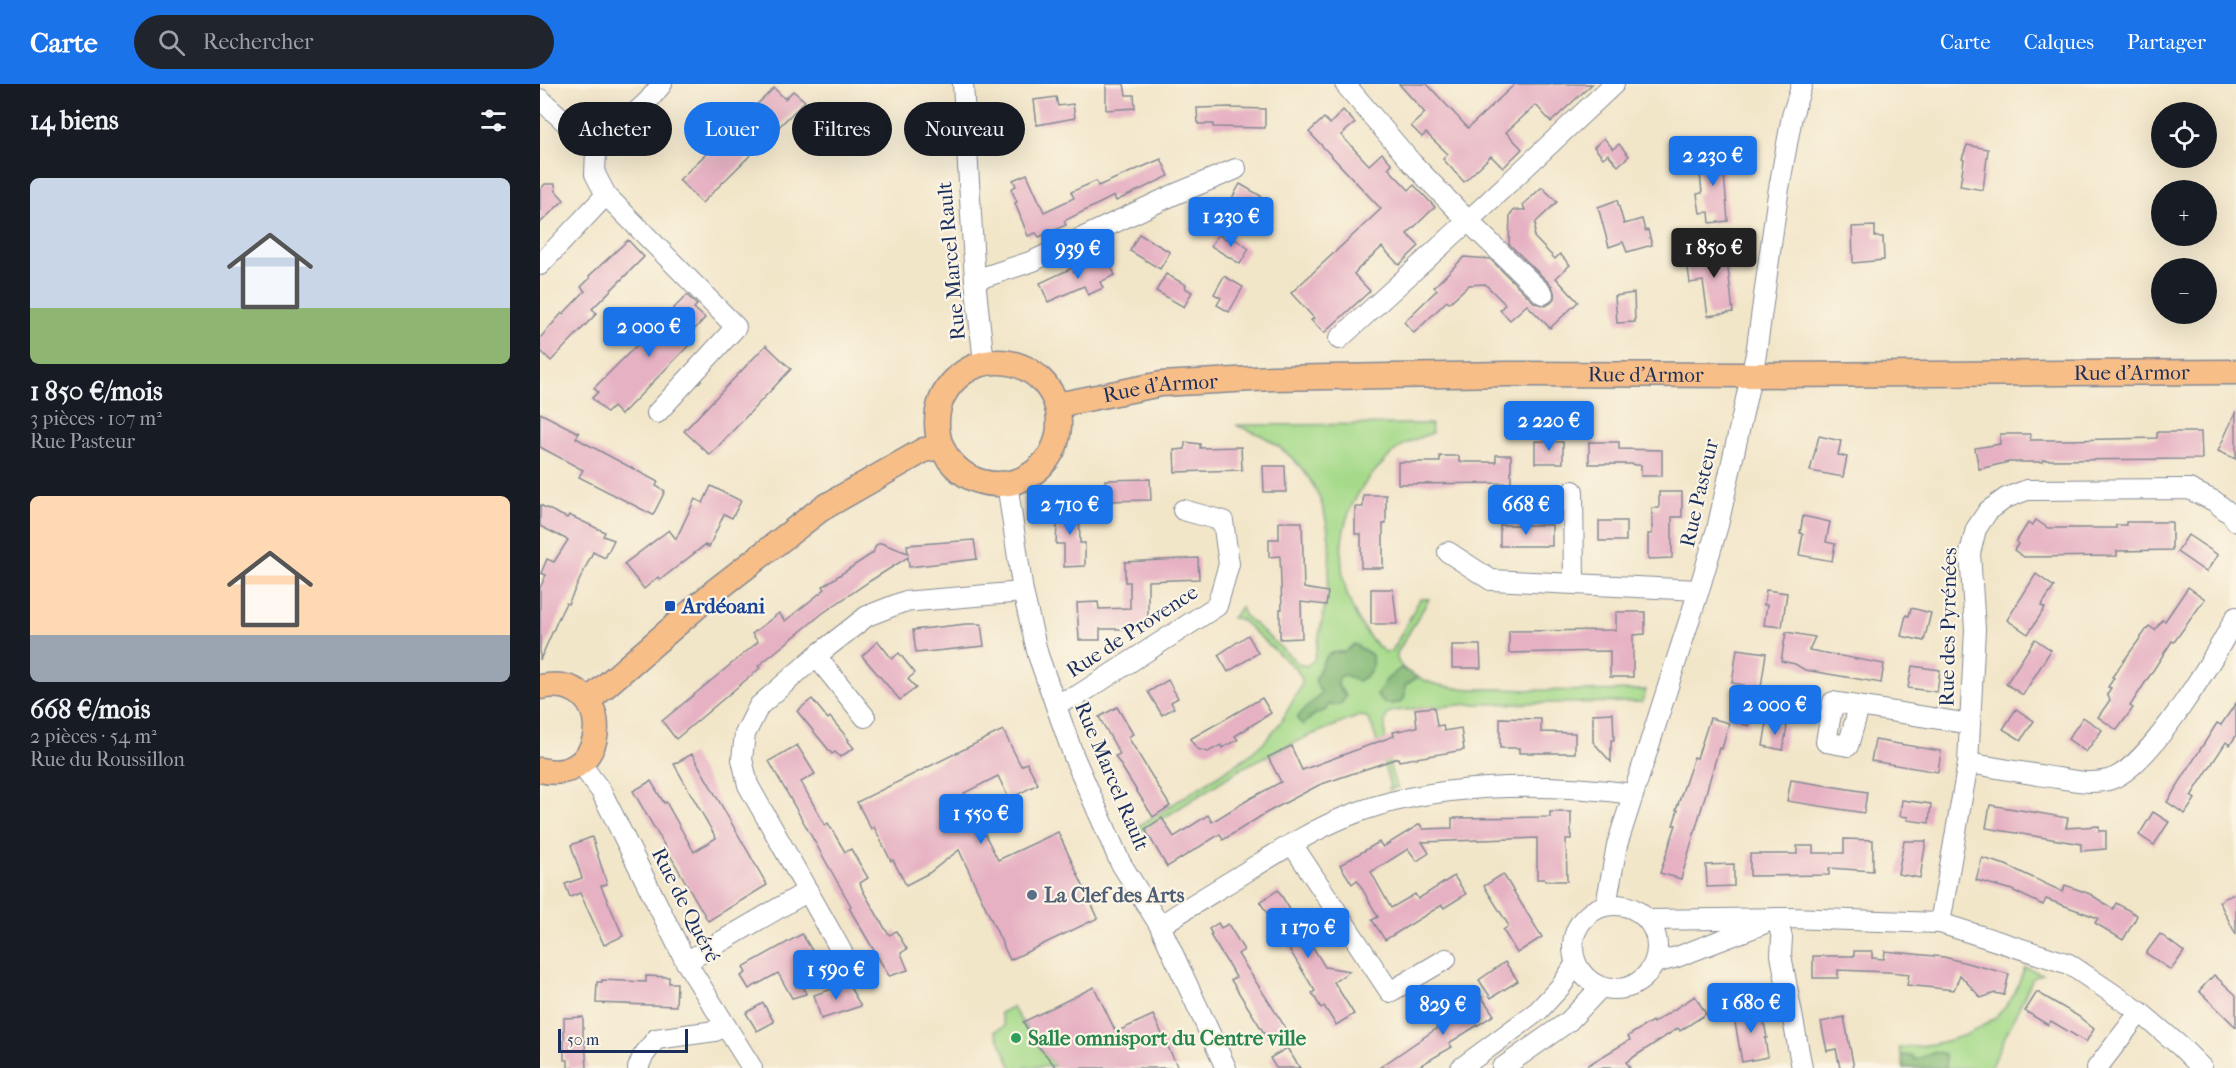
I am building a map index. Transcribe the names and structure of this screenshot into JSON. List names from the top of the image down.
{
  "streets": {
    "main road": ["Rue d'Armor"],
    "street": [
      "Rue Marcel Rault",
      "Rue Pasteur",
      "Rue des Pyrénées",
      "Rue de Provence",
      "Rue de Quéré"
    ]
  },
  "crossings": [
    ["Rue Marcel Rault", "Rue d'Armor"],
    ["Rue Marcel Rault", "Rue de Provence"],
    ["Rue d'Armor", "Rue Pasteur"]
  ],
  "places": {
    "transit": ["Ardéoani"],
    "other": ["La Clef des Arts", "Salle omnisport du Centre ville"]
  },
  "scale_bar": "50 m",
  "page": {
    "header": "Carte",
    "search": "Rechercher",
    "nav": ["Carte", "Calques", "Partager"],
    "heading": "14 biens",
    "map_buttons": ["+", "−"],
    "chip": [
      "Acheter",
      "Louer",
      "Filtres",
      "Nouveau"
    ],
    "price": [
      "2 230 €",
      "1 230 €",
      "1 850 €",
      "939 €",
      "2 000 €",
      "2 220 €",
      "2 710 €",
      "668 €",
      "2 000 €",
      "1 550 €",
      "1 170 €",
      "1 590 €",
      "1 680 €",
      "829 €"
    ],
    "list": [
      {
        "name": "1 850 €/mois",
        "note": "3 pièces · 107 m² · Rue Pasteur"
      },
      {
        "name": "668 €/mois",
        "note": "2 pièces · 54 m² · Rue du Roussillon"
      }
    ],
    "scale": "50 m"
  }
}
